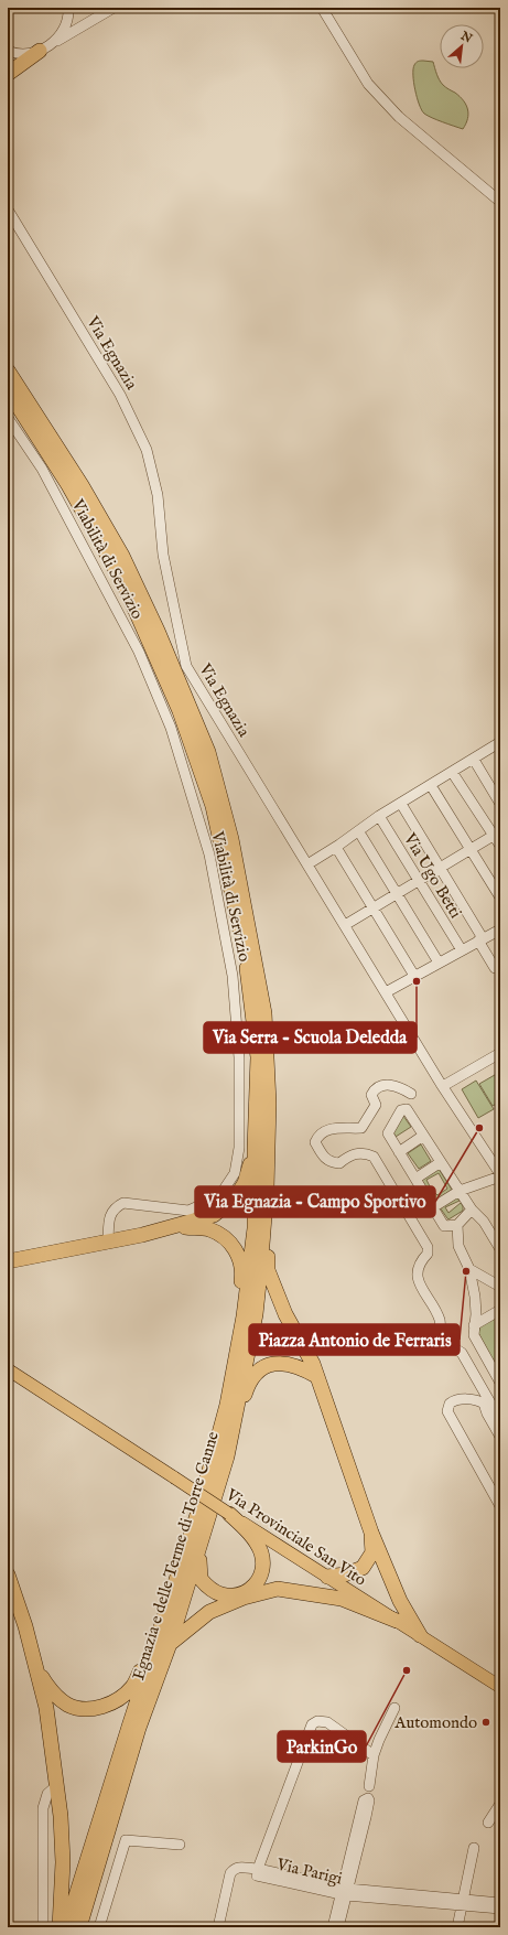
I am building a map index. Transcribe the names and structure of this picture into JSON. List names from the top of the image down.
{
  "streets": {
    "highway": ["Egnazia e delle Terme di Torre Canne"],
    "main road": ["Via Provinciale San Vito"],
    "street": [
      "Via Egnazia",
      "Viabilità di Servizio",
      "Via Ugo Betti",
      "Via Parigi"
    ]
  },
  "places": [
    "Via Serra - Scuola Deledda",
    "Via Egnazia - Campo Sportivo",
    "Piazza Antonio de Ferraris",
    "ParkinGo",
    "Automondo"
  ],
  "north": "top right"
}
